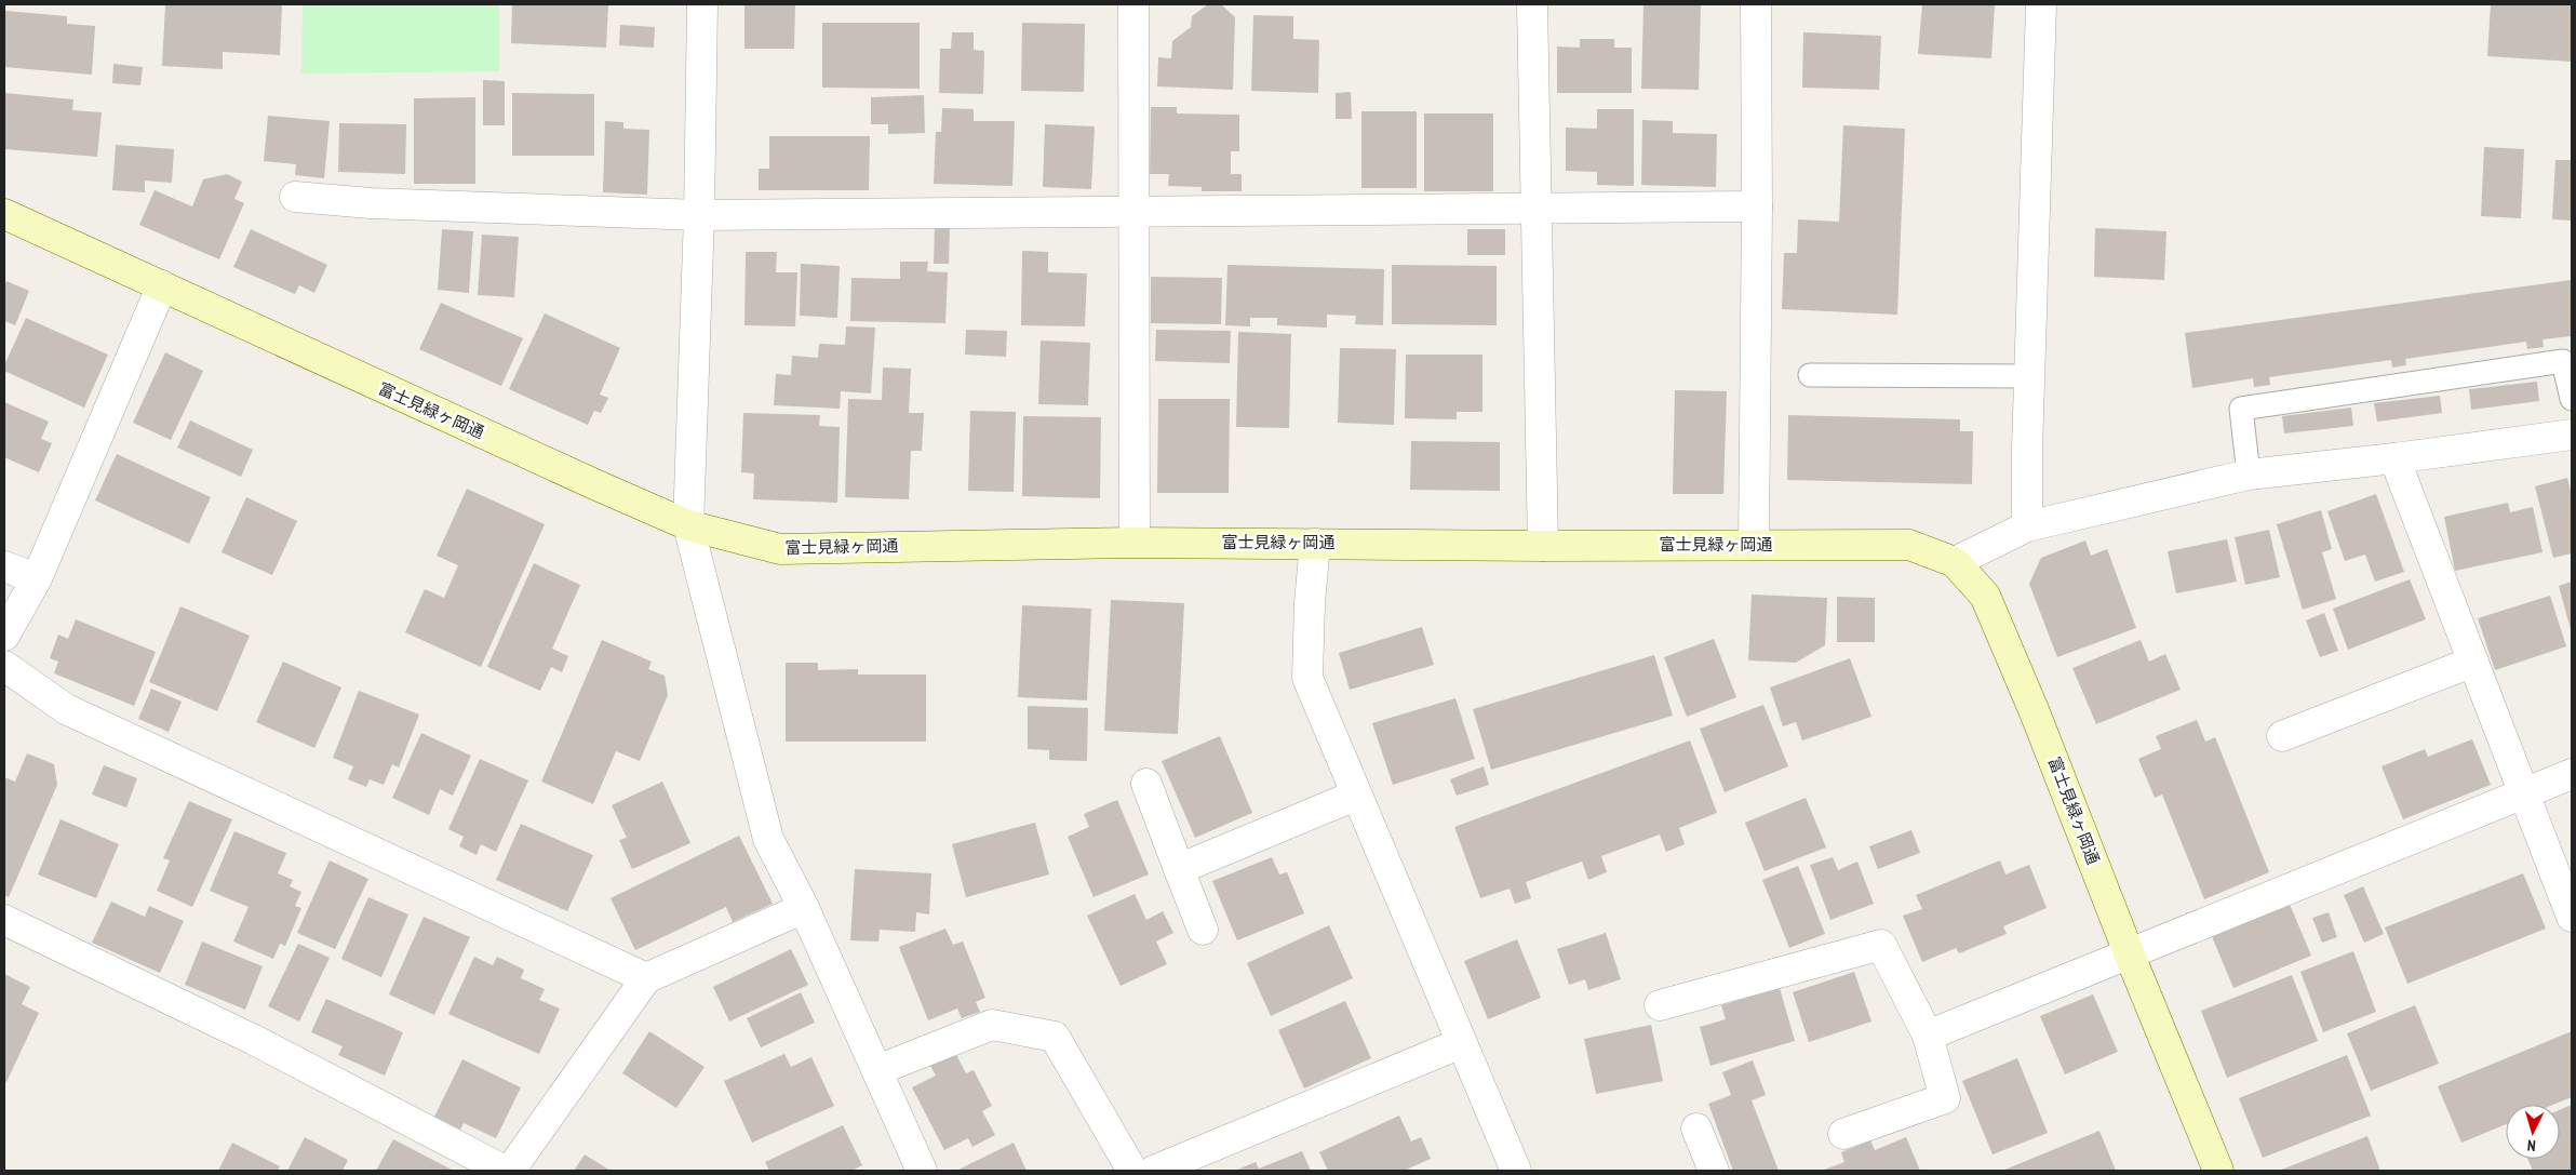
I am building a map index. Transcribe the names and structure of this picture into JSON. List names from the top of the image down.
{
  "streets": {
    "street": ["富士見緑ヶ岡通"]
  },
  "north": "bottom"
}
